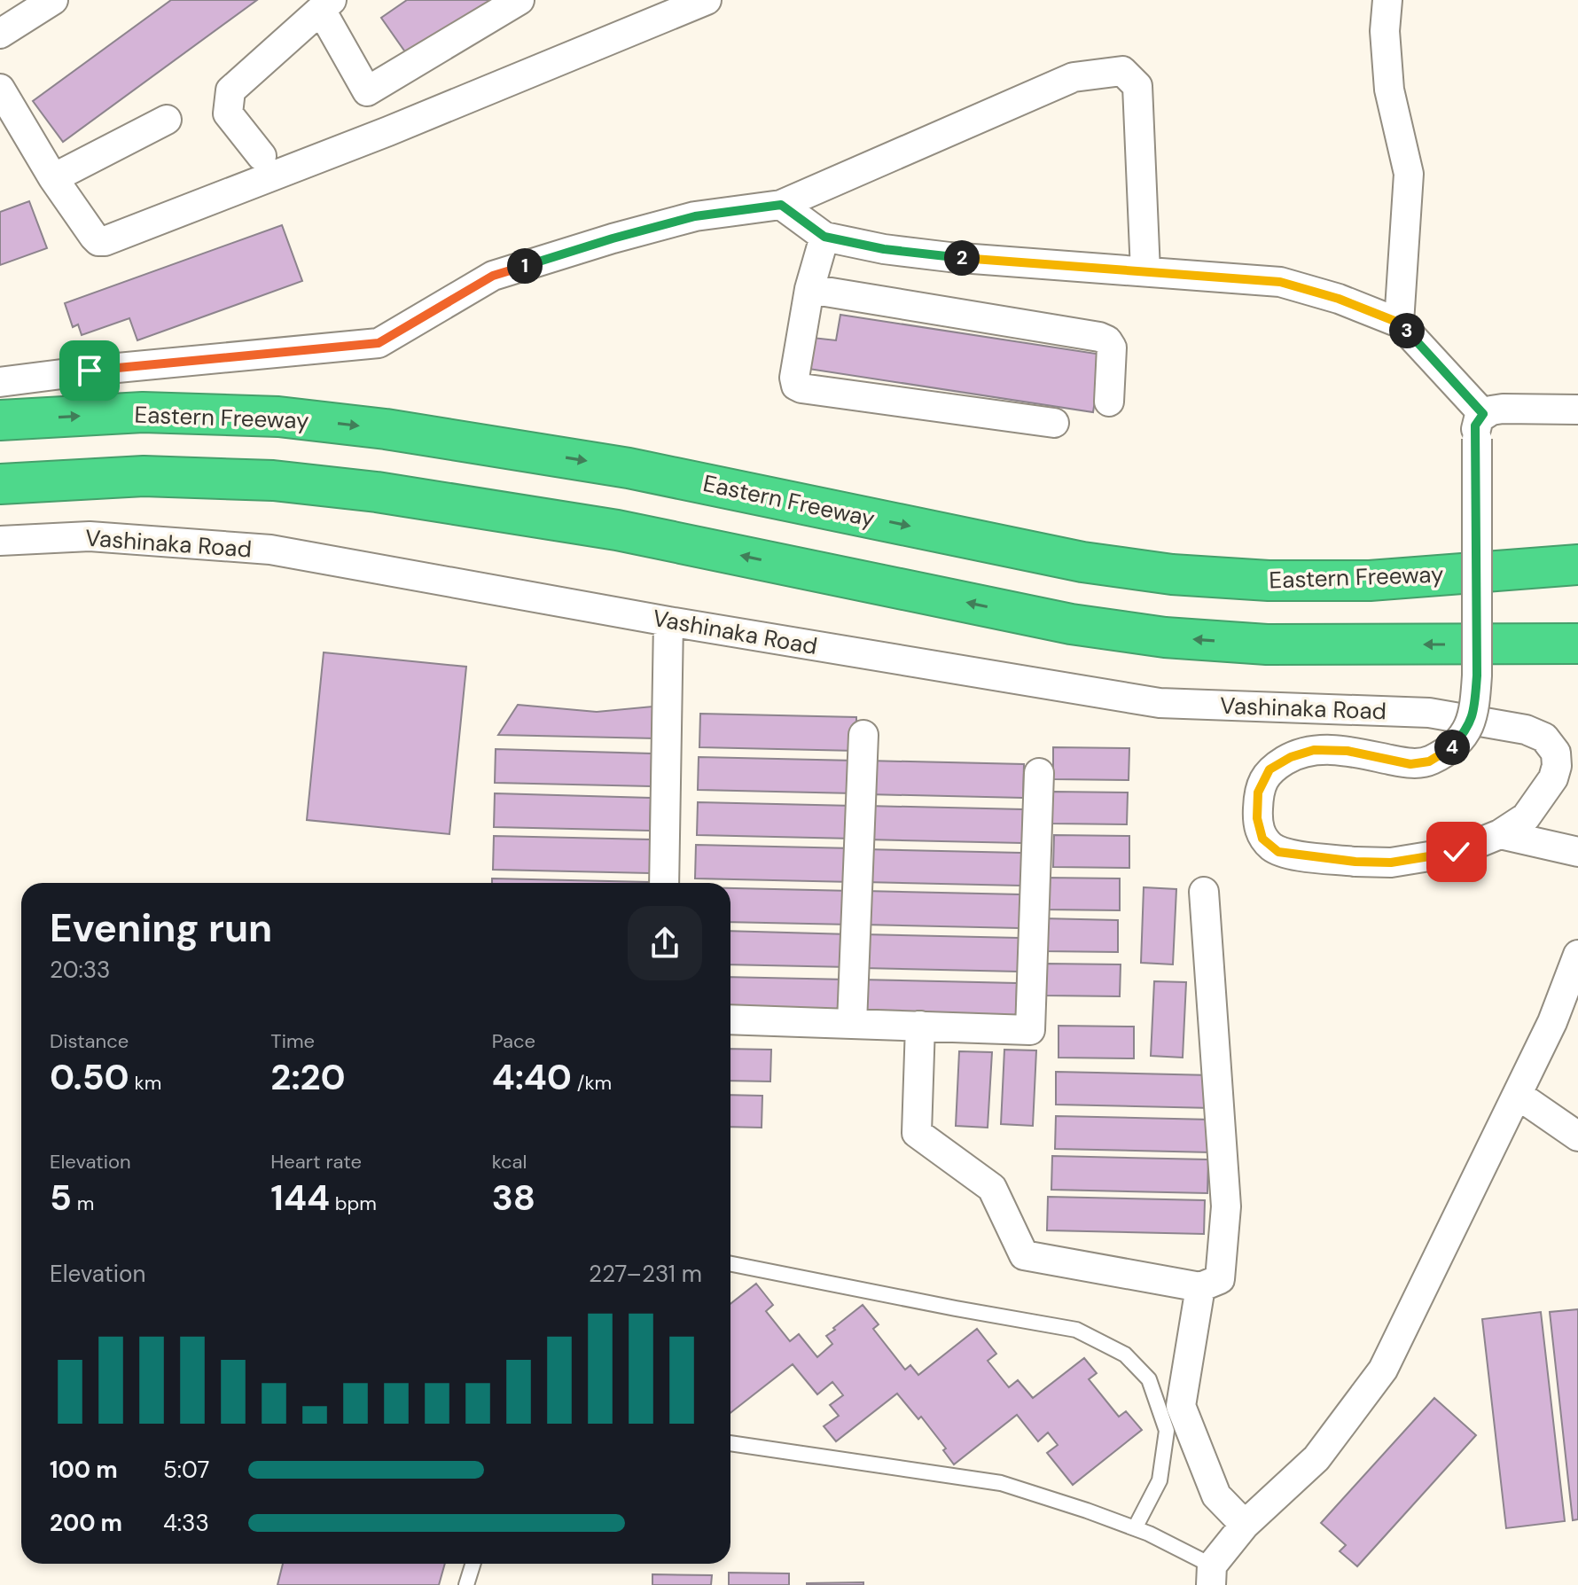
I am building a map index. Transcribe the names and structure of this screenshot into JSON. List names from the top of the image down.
{
  "streets": {
    "highway": ["Eastern Freeway"],
    "street": ["Vashinaka Road"]
  },
  "page": {
    "pins": [
      "2",
      "1",
      "3",
      "4"
    ],
    "heading": ["Evening run", "20:33"],
    "stats": [
      ["Distance", "0.50 km"],
      ["Time", "2:20"],
      ["Pace", "4:40 /km"],
      ["Elevation", "5 m"],
      ["Heart rate", "144 bpm"],
      ["kcal", "38"]
    ],
    "chart": ["Elevation", "227–231 m"],
    "list": [
      {
        "name": "100 m",
        "note": "5:07"
      },
      {
        "name": "200 m",
        "note": "4:33"
      }
    ]
  }
}
